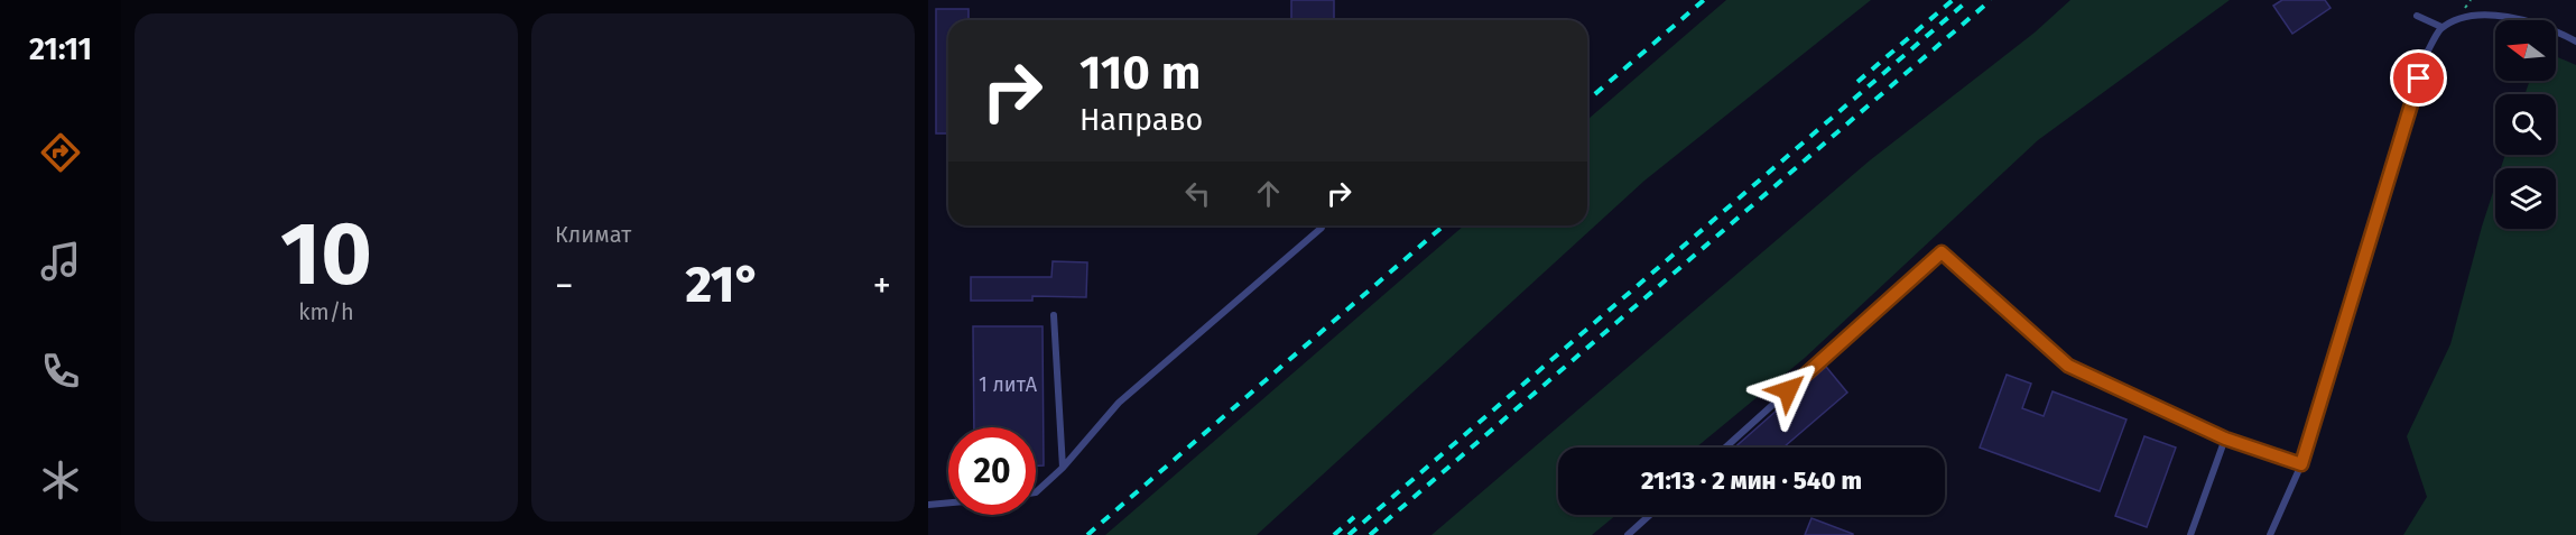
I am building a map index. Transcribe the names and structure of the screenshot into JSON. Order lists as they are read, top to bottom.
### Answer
{
  "house_numbers": ["1 литА"],
  "north": "left",
  "page": {
    "tabs": "21:11",
    "tile": [
      ["10", "km/h"],
      "Климат"
    ],
    "turn": ["110 m", "Направо"],
    "heat": ["−", "21°", "+"],
    "limit": "20",
    "trip": "21:13 · 2 мин · 540 m"
  }
}
